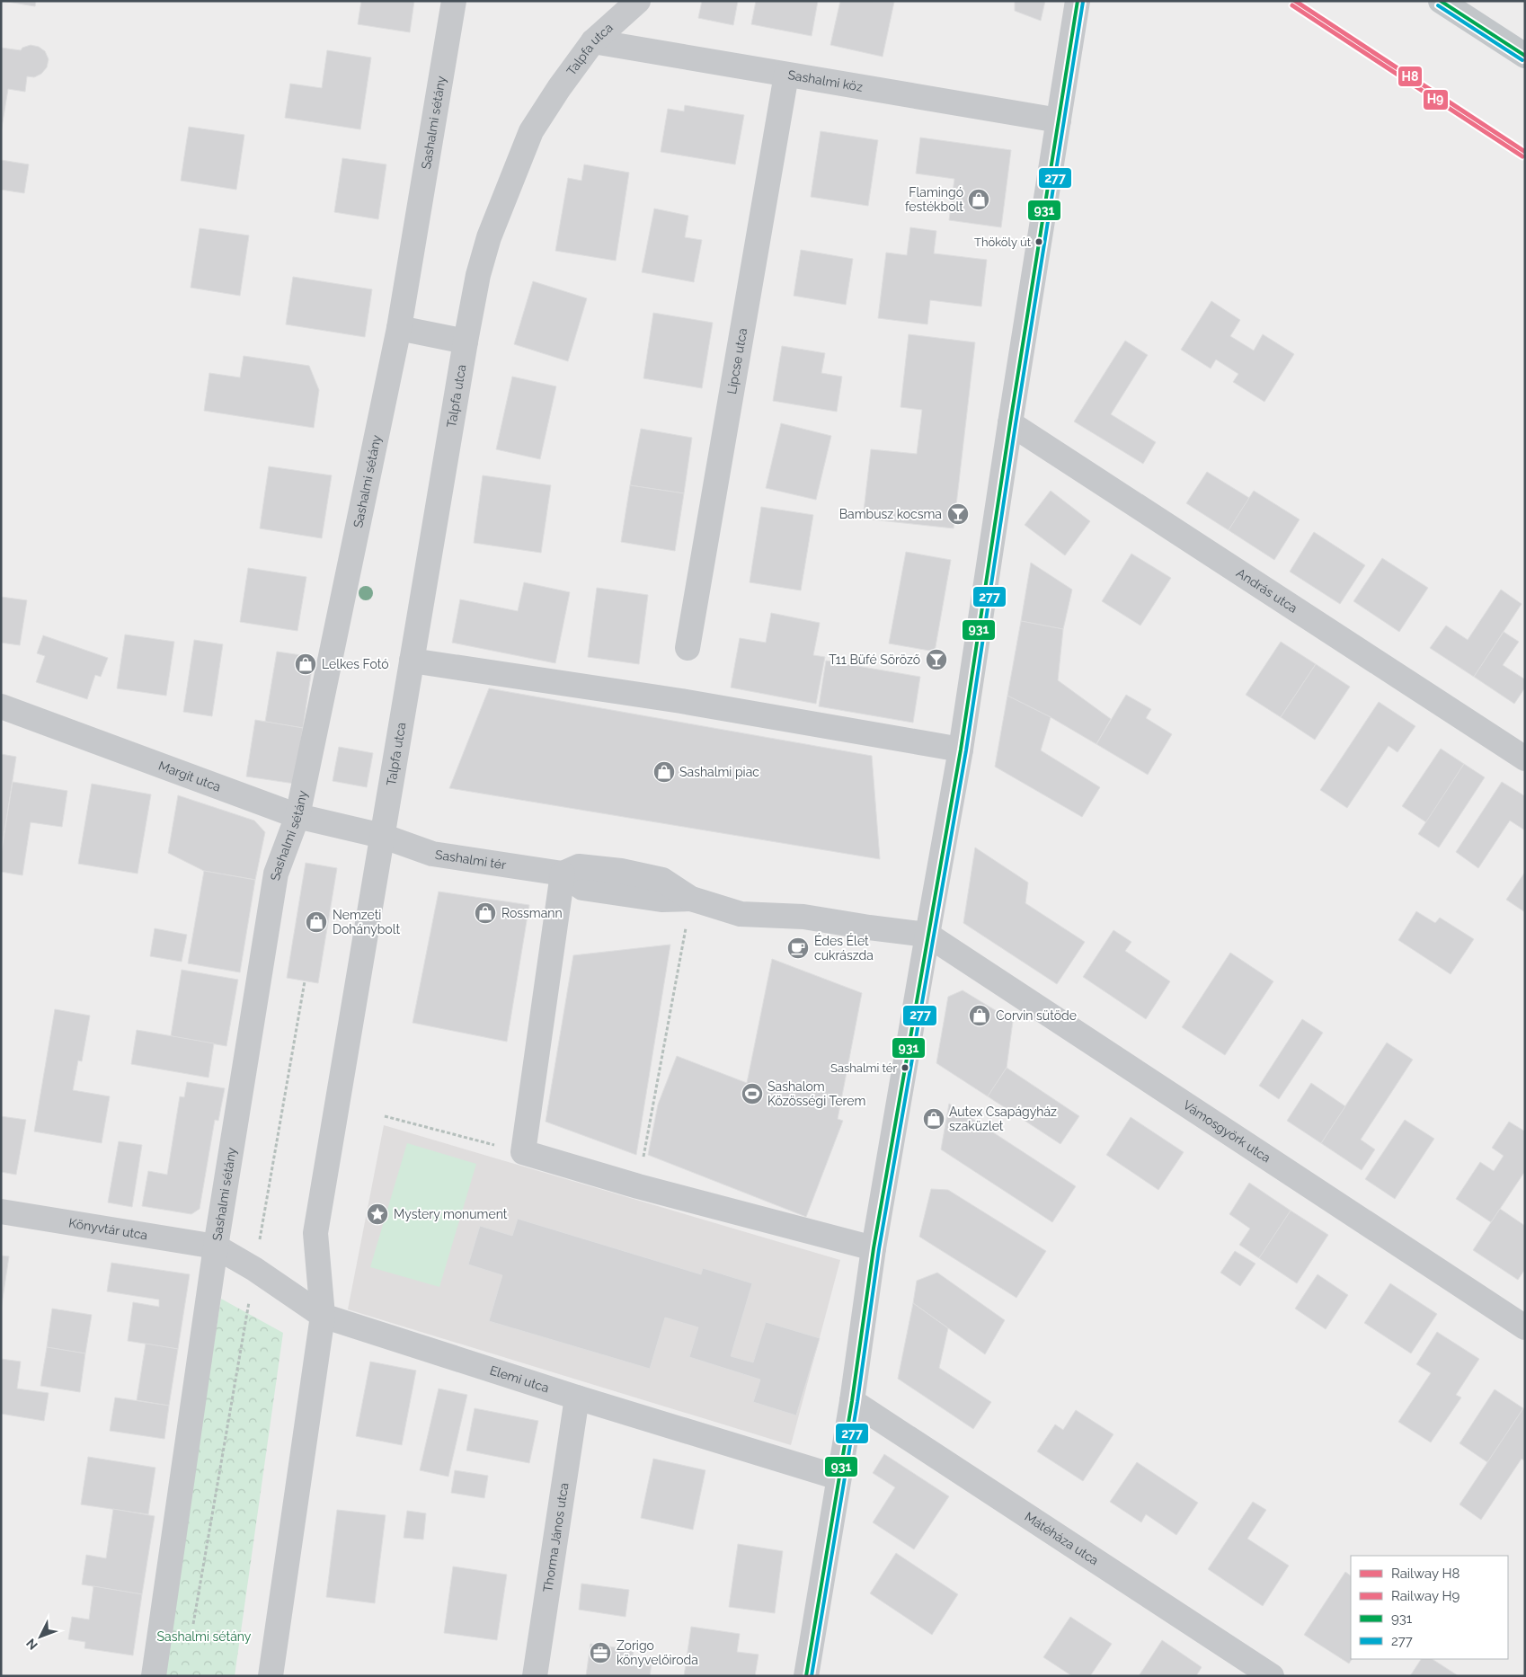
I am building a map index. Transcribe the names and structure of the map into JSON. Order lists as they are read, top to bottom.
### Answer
{
  "streets": {
    "street": [
      "Talpfa utca",
      "Sashalmi köz",
      "Sashalmi sétány",
      "Lipcse utca",
      "András utca",
      "Margit utca",
      "Sashalmi tér",
      "Vámosgyörk utca",
      "Könyvtár utca",
      "Elemi utca",
      "Thorma János utca",
      "Mátéháza utca"
    ]
  },
  "crossings": [
    ["Talpfa utca", "Sashalmi köz"],
    ["Talpfa utca", "Margit utca"],
    ["Talpfa utca", "Sashalmi tér"],
    ["Sashalmi köz", "Lipcse utca"],
    ["Sashalmi sétány", "Margit utca"],
    ["Sashalmi sétány", "Könyvtár utca"],
    ["Sashalmi sétány", "Elemi utca"],
    ["Margit utca", "Sashalmi tér"],
    ["Sashalmi tér", "Vámosgyörk utca"],
    ["Könyvtár utca", "Elemi utca"],
    ["Elemi utca", "Thorma János utca"]
  ],
  "parks": ["Sashalmi sétány"],
  "places": {
    "shop": [
      "Flamingó festékbolt",
      "Lelkes Fotó",
      "Sashalmi piac",
      "Rossmann",
      "Nemzeti Dohánybolt",
      "Corvin sütöde",
      "Autex Csapágyház szaküzlet"
    ],
    "other": ["Thököly út", "Sashalmi tér"],
    "bar": ["Bambusz kocsma", "T11 Büfé Söröző"],
    "cafe": ["Édes Élet cukrászda"],
    "sports": ["Sashalom Közösségi Terem"],
    "place": ["Mystery monument"],
    "office": ["Zorigo könyvelőiroda"]
  },
  "lines": [
    "rail line H8",
    "transit line 931",
    "transit line 277",
    "rail line H9"
  ],
  "legend": [
    "Railway H8",
    "Railway H9",
    "931",
    "277"
  ],
  "north": "bottom left"
}
